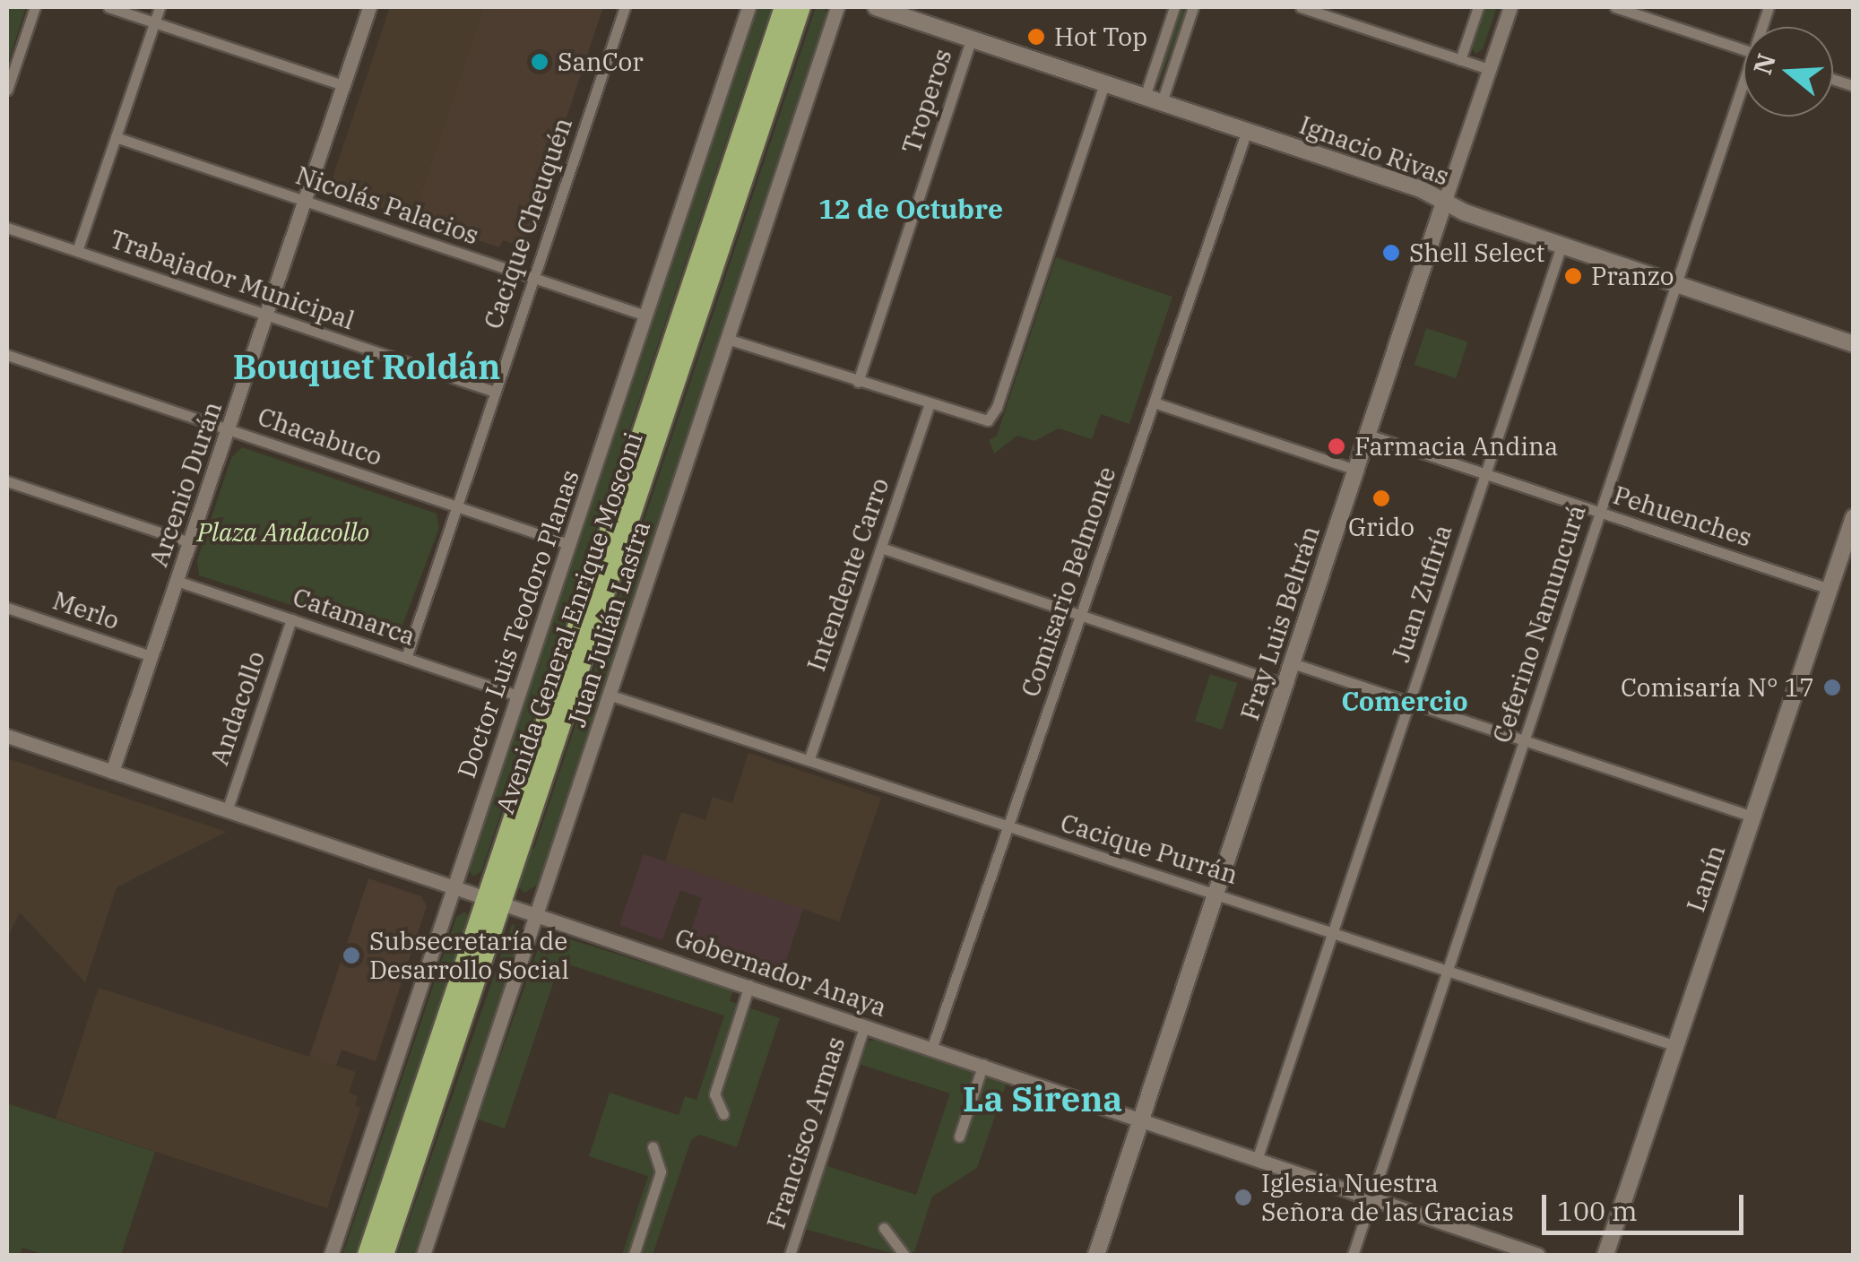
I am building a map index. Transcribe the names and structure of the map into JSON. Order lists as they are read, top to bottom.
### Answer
{
  "streets": {
    "highway": ["Avenida General Enrique Mosconi"],
    "main road": ["Ignacio Rivas", "Fray Luis Beltrán", "Lanín"],
    "street": [
      "Troperos",
      "Nicolás Palacios",
      "Cacique Cheuquén",
      "Trabajador Municipal",
      "Chacabuco",
      "Arcenio Durán",
      "Pehuenches",
      "Intendente Carro",
      "Comisario Belmonte",
      "Juan Zufiría",
      "Merlo",
      "Catamarca",
      "Doctor Luis Teodoro Planas",
      "Juan Julián Lastra",
      "Ceferino Namuncurá",
      "Andacollo",
      "Cacique Purrán",
      "Gobernador Anaya",
      "Francisco Armas"
    ]
  },
  "crossings": [
    ["Troperos", "Ignacio Rivas"],
    ["Ignacio Rivas", "Comisario Belmonte"],
    ["Ignacio Rivas", "Juan Zufiría"],
    ["Ignacio Rivas", "Fray Luis Beltrán"],
    ["Ignacio Rivas", "Ceferino Namuncurá"],
    ["Nicolás Palacios", "Cacique Cheuquén"],
    ["Nicolás Palacios", "Arcenio Durán"],
    ["Nicolás Palacios", "Doctor Luis Teodoro Planas"],
    ["Cacique Cheuquén", "Trabajador Municipal"],
    ["Cacique Cheuquén", "Chacabuco"],
    ["Cacique Cheuquén", "Catamarca"],
    ["Trabajador Municipal", "Arcenio Durán"],
    ["Chacabuco", "Arcenio Durán"],
    ["Chacabuco", "Doctor Luis Teodoro Planas"],
    ["Arcenio Durán", "Merlo"],
    ["Arcenio Durán", "Catamarca"],
    ["Arcenio Durán", "Gobernador Anaya"],
    ["Pehuenches", "Juan Zufiría"],
    ["Pehuenches", "Fray Luis Beltrán"],
    ["Pehuenches", "Ceferino Namuncurá"],
    ["Pehuenches", "Lanín"],
    ["Intendente Carro", "Cacique Purrán"],
    ["Comisario Belmonte", "Cacique Purrán"],
    ["Comisario Belmonte", "Gobernador Anaya"],
    ["Juan Zufiría", "Cacique Purrán"],
    ["Juan Zufiría", "Gobernador Anaya"],
    ["Catamarca", "Doctor Luis Teodoro Planas"],
    ["Catamarca", "Andacollo"],
    ["Avenida General Enrique Mosconi", "Gobernador Anaya"],
    ["Fray Luis Beltrán", "Cacique Purrán"],
    ["Fray Luis Beltrán", "Gobernador Anaya"],
    ["Doctor Luis Teodoro Planas", "Gobernador Anaya"],
    ["Juan Julián Lastra", "Cacique Purrán"],
    ["Juan Julián Lastra", "Gobernador Anaya"],
    ["Ceferino Namuncurá", "Cacique Purrán"],
    ["Ceferino Namuncurá", "Gobernador Anaya"],
    ["Andacollo", "Gobernador Anaya"],
    ["Cacique Purrán", "Lanín"],
    ["Gobernador Anaya", "Francisco Armas"]
  ],
  "districts": [
    "12 de Octubre",
    "Bouquet Roldán",
    "Comercio",
    "La Sirena"
  ],
  "parks": ["Plaza Andacollo"],
  "places": [
    "Hot Top",
    "SanCor",
    "Shell Select",
    "Pranzo",
    "Farmacia Andina",
    "Grido",
    "Comisaría N° 17",
    "Subsecretaría de Desarrollo Social",
    "Iglesia Nuestra Señora de las Gracias"
  ],
  "scale_bar": "100 m",
  "north": "left"
}
